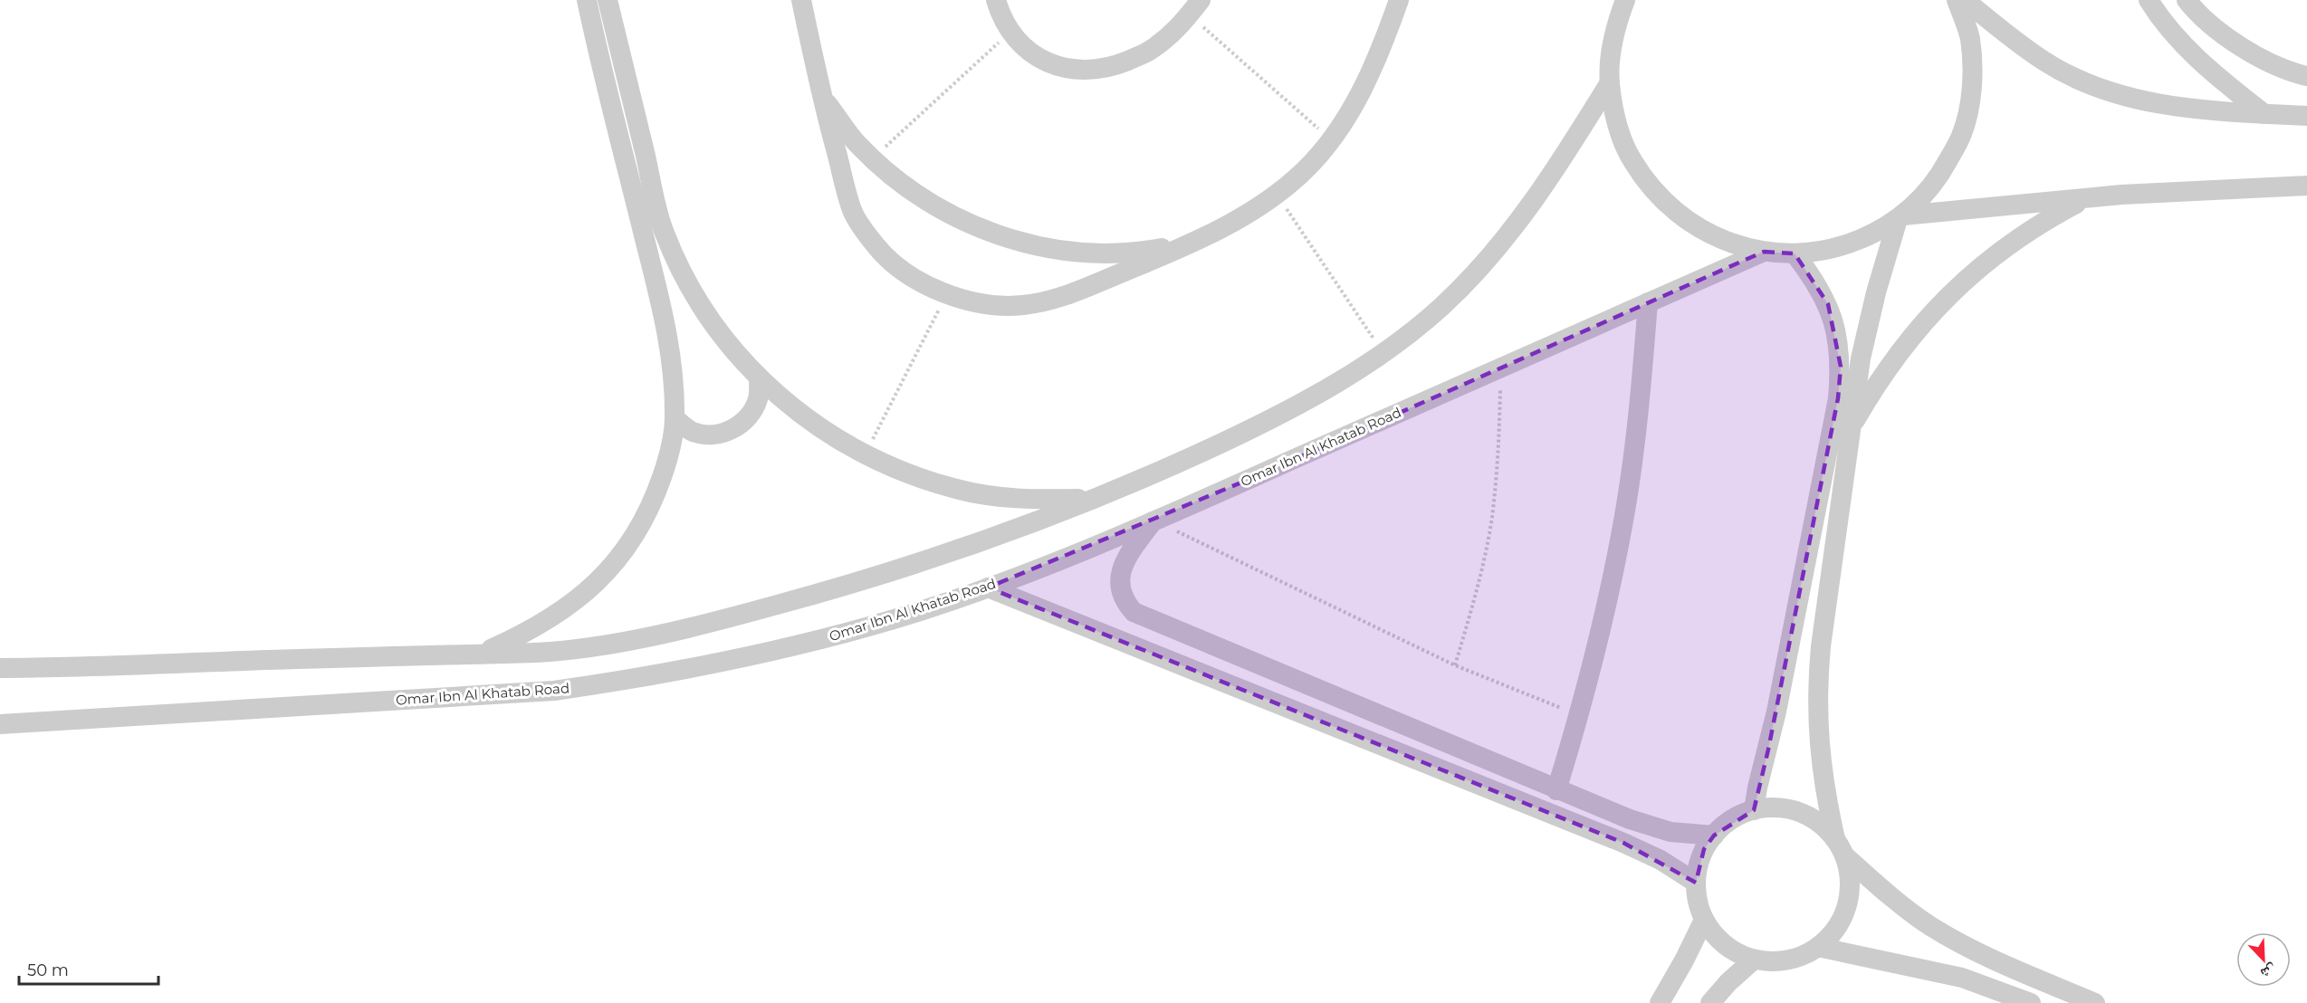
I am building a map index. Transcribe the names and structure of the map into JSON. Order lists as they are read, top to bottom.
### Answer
{
  "streets": {
    "street": ["Omar Ibn Al Khatab Road"]
  },
  "scale_bar": "50 m",
  "north": "bottom right"
}
